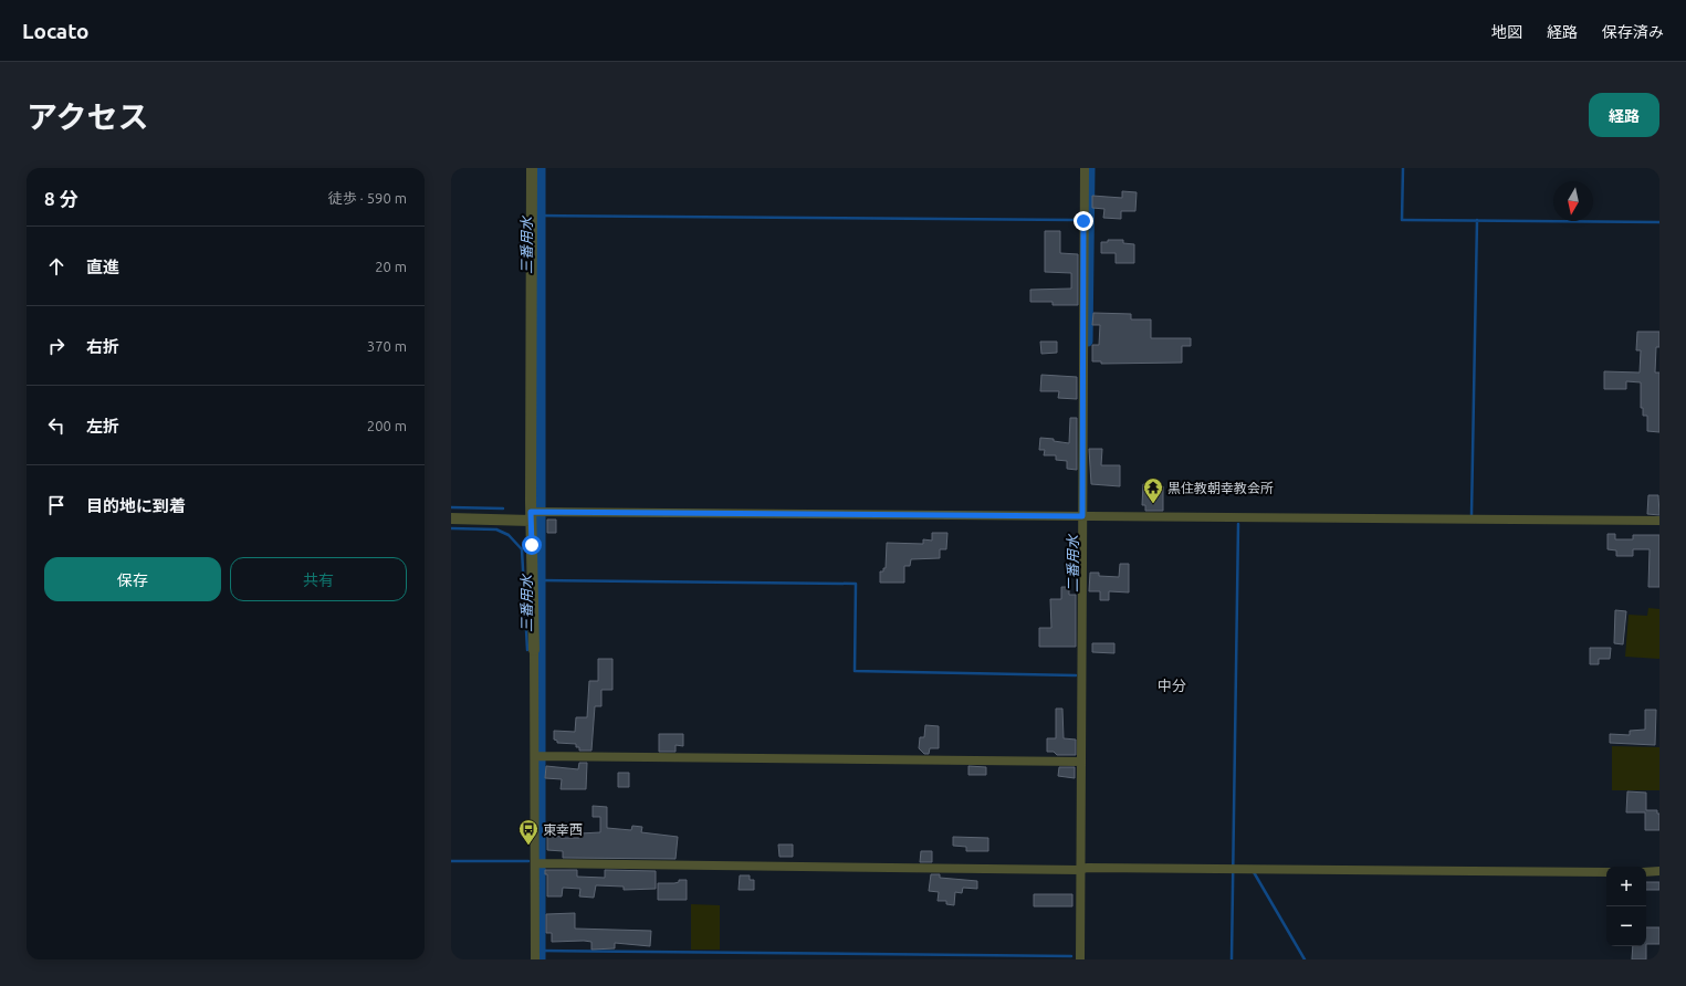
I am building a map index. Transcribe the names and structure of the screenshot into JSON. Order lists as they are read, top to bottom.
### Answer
{
  "districts": ["中分"],
  "water": ["三番用水", "二番用水"],
  "places": {
    "temple": ["黒住教朝幸教会所"],
    "bus stop": ["東幸西"]
  },
  "north": "bottom",
  "page": {
    "header": "Locato",
    "nav": ["地図", "経路", "保存済み"],
    "title": "アクセス",
    "buttons": [
      "経路",
      ["保存", "共有"]
    ],
    "heading": ["8 分", "徒歩 · 590 m"],
    "list": [
      ["直進", "20 m"],
      ["右折", "370 m"],
      ["左折", "200 m"],
      "目的地に到着"
    ],
    "map_buttons": ["+", "−"]
  }
}
